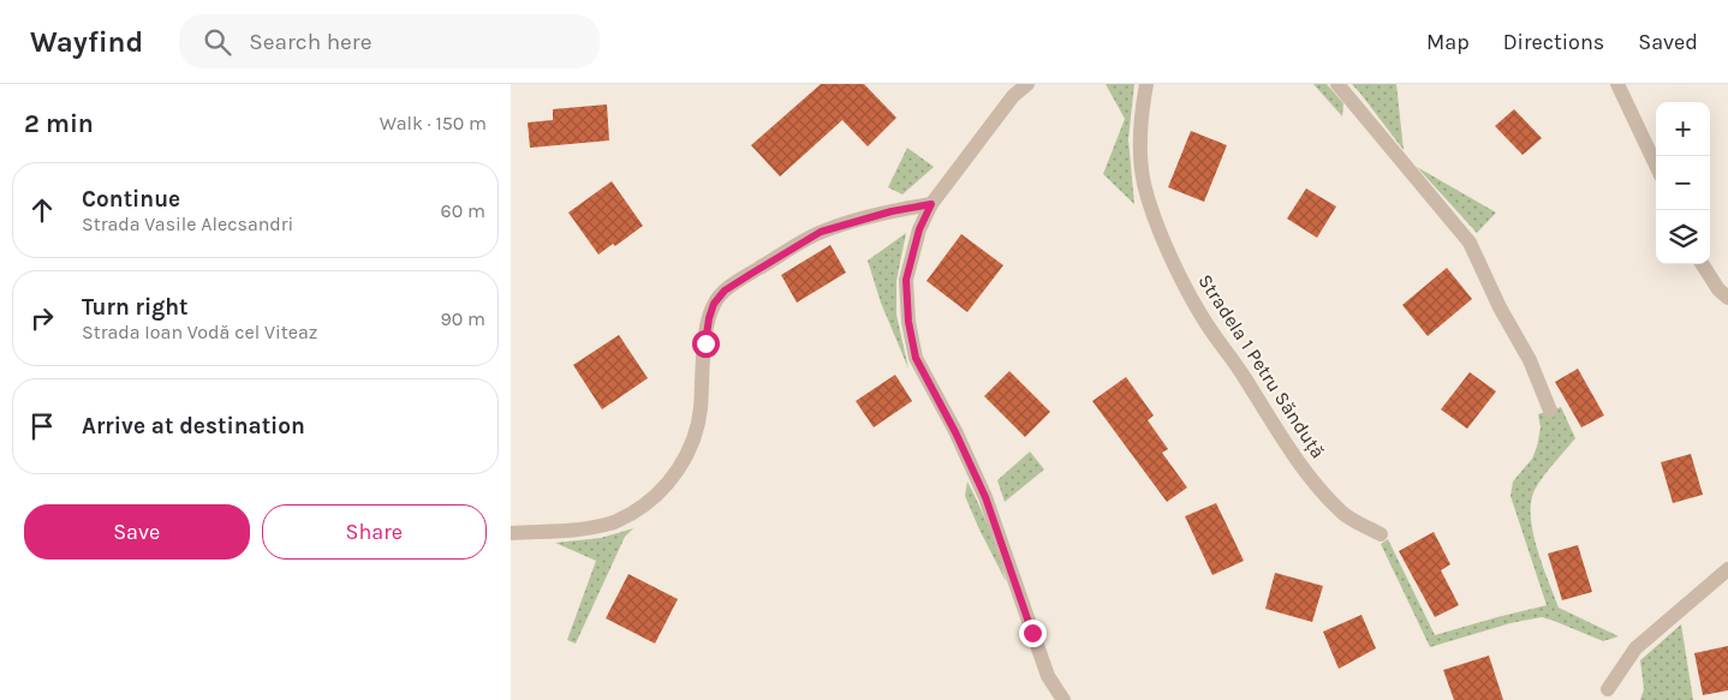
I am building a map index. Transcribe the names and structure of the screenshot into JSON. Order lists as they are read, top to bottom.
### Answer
{
  "streets": {
    "street": ["Stradela 1 Petru Sănduță"]
  },
  "page": {
    "header": "Wayfind",
    "search": "Search here",
    "nav": ["Map", "Directions", "Saved"],
    "heading": ["2 min", "Walk · 150 m"],
    "map_buttons": ["+", "−"],
    "list": [
      ["Continue", "Strada Vasile Alecsandri", "60 m"],
      ["Turn right", "Strada Ioan Vodă cel Viteaz", "90 m"],
      "Arrive at destination"
    ],
    "buttons": ["Save", "Share"]
  }
}
